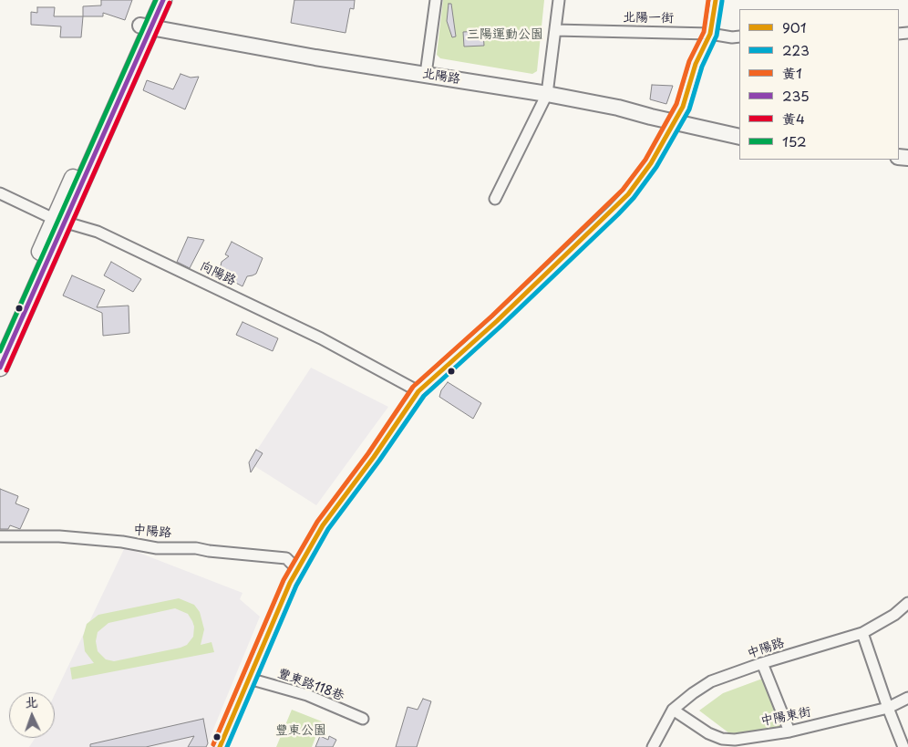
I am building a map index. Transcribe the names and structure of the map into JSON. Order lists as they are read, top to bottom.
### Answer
{
  "streets": {
    "street": [
      "北陽一街",
      "北陽路",
      "向陽路",
      "中陽路",
      "豐東路118巷",
      "中陽東街"
    ]
  },
  "crossings": [
    ["中陽路", "中陽東街"]
  ],
  "parks": ["三陽運動公園", "豐東公園"],
  "lines": [
    "transit line 901",
    "transit line 黃1",
    "transit line 235",
    "transit line 152",
    "transit line 223",
    "transit line 黃4"
  ],
  "legend": [
    "901",
    "223",
    "黃1",
    "235",
    "黃4",
    "152"
  ],
  "north": "top"
}
